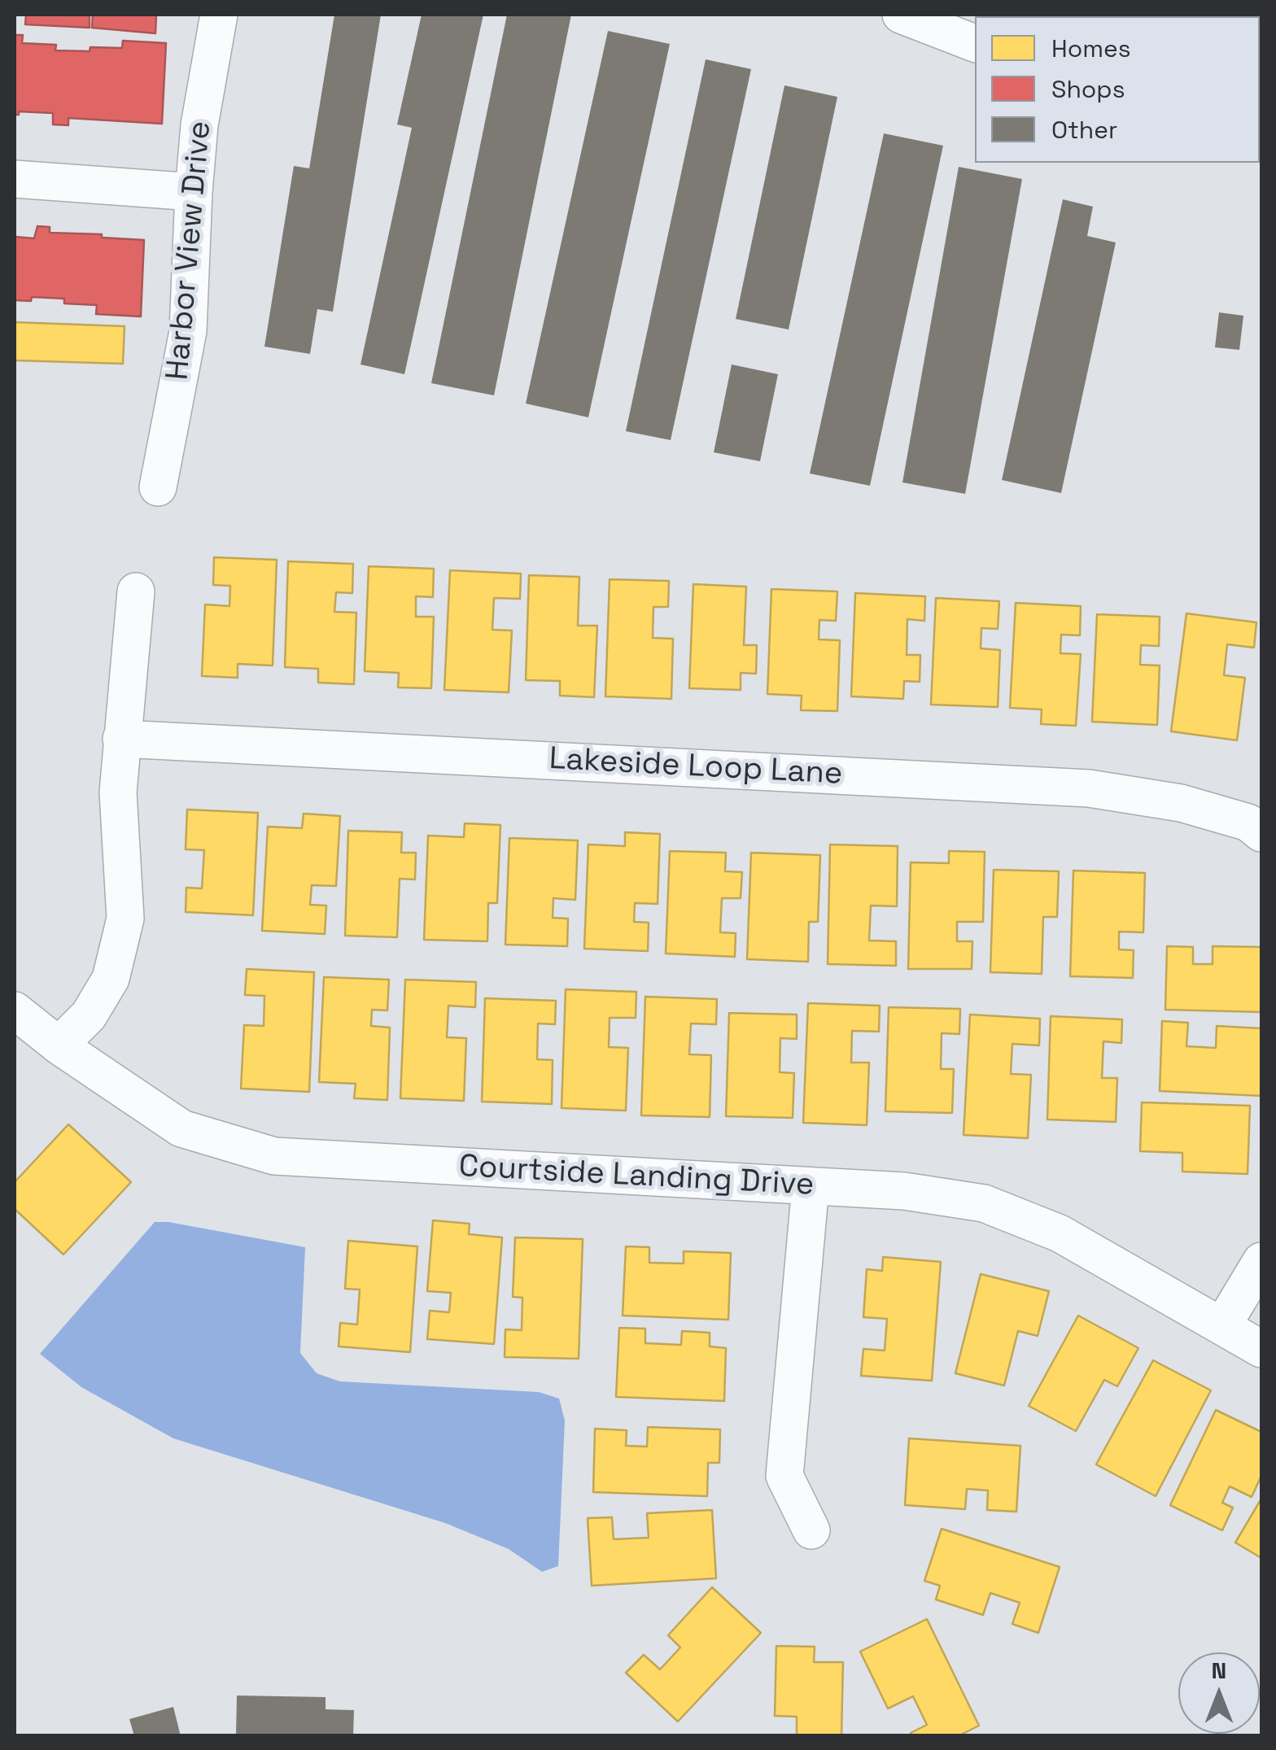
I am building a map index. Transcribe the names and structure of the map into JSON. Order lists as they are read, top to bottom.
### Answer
{
  "streets": {
    "street": ["Harbor View Drive", "Lakeside Loop Lane", "Courtside Landing Drive"]
  },
  "legend": ["Homes", "Shops", "Other"],
  "north": "top"
}
